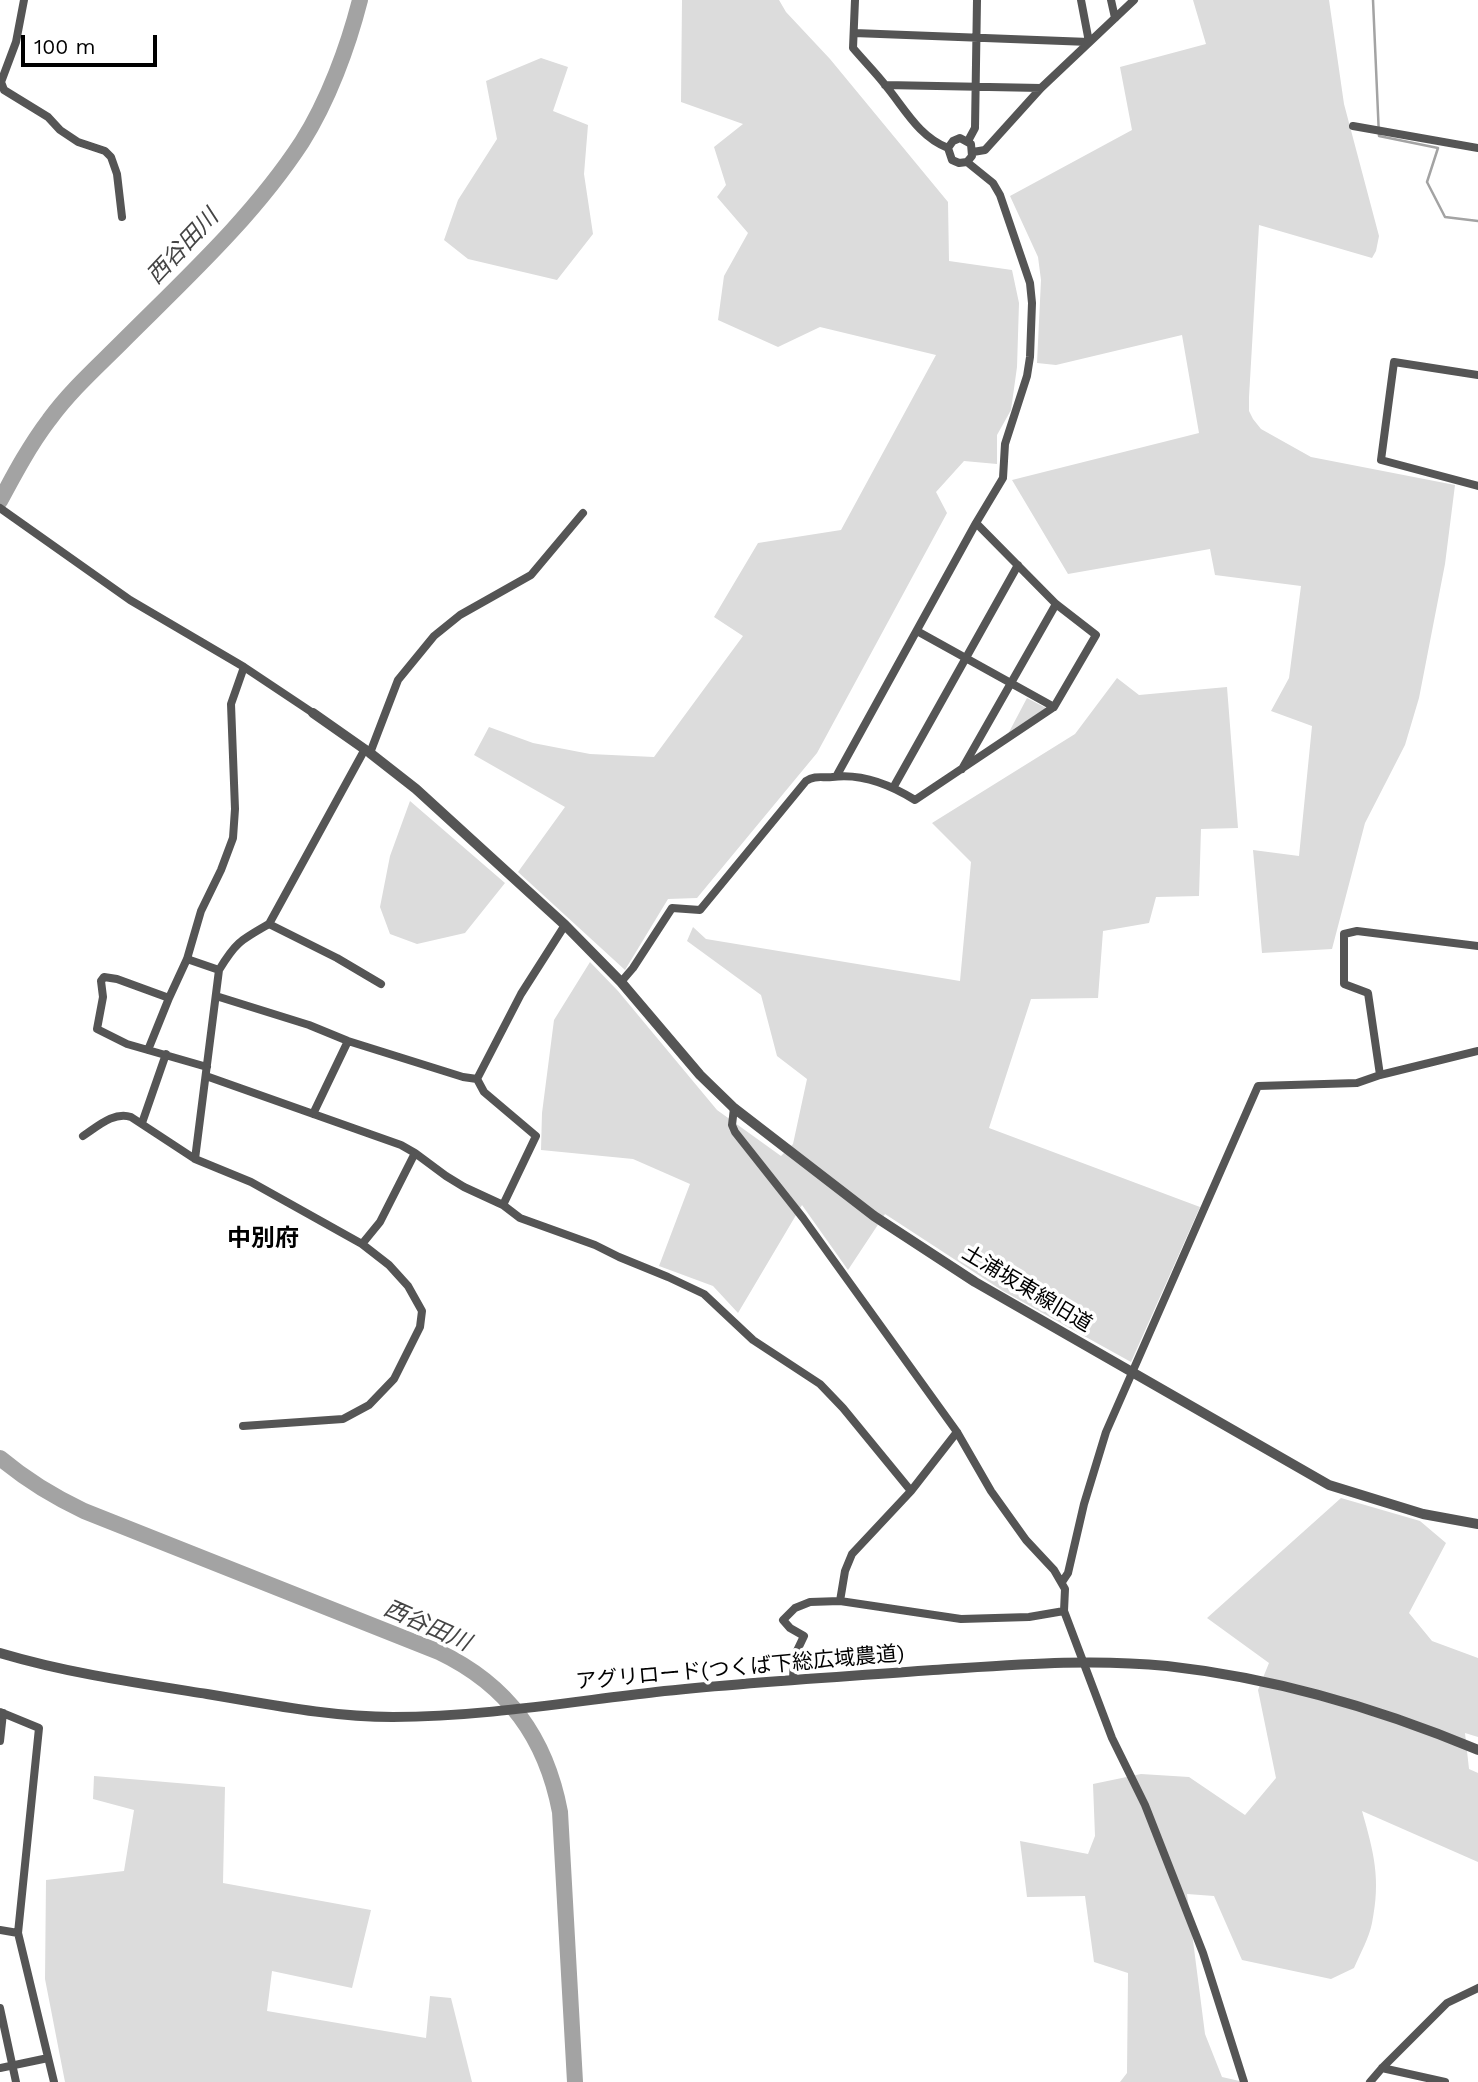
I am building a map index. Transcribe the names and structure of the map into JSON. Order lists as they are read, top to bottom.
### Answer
{
  "streets": {
    "street": ["土浦坂東線旧道", "アグリロード(つくば下総広域農道)"]
  },
  "districts": ["中別府"],
  "water": ["西谷田川"],
  "scale_bar": "100 m"
}
